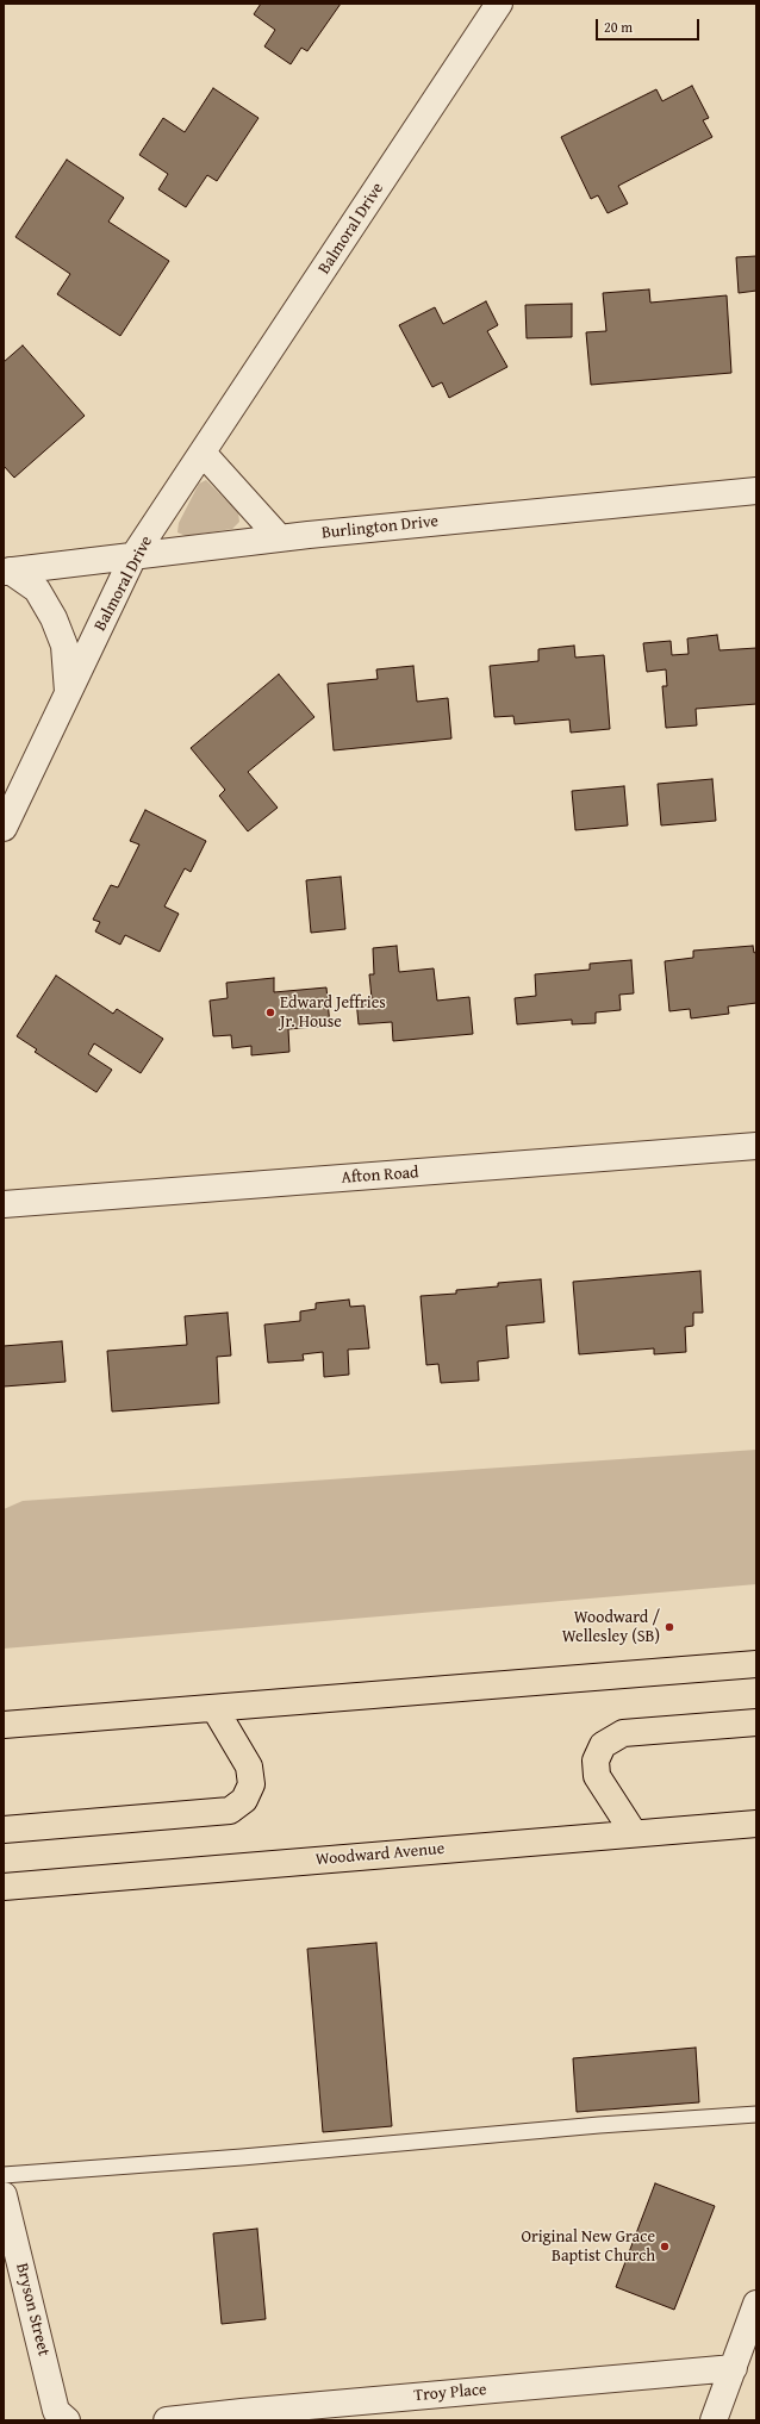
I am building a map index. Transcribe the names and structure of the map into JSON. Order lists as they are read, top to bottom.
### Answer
{
  "streets": {
    "main road": ["Woodward Avenue"],
    "street": [
      "Balmoral Drive",
      "Burlington Drive",
      "Afton Road",
      "Bryson Street",
      "Troy Place"
    ]
  },
  "crossings": [
    ["Balmoral Drive", "Burlington Drive"]
  ],
  "places": ["Edward Jeffries Jr. House", "Woodward / Wellesley (SB)", "Original New Grace Baptist Church"],
  "scale_bar": "20 m"
}
